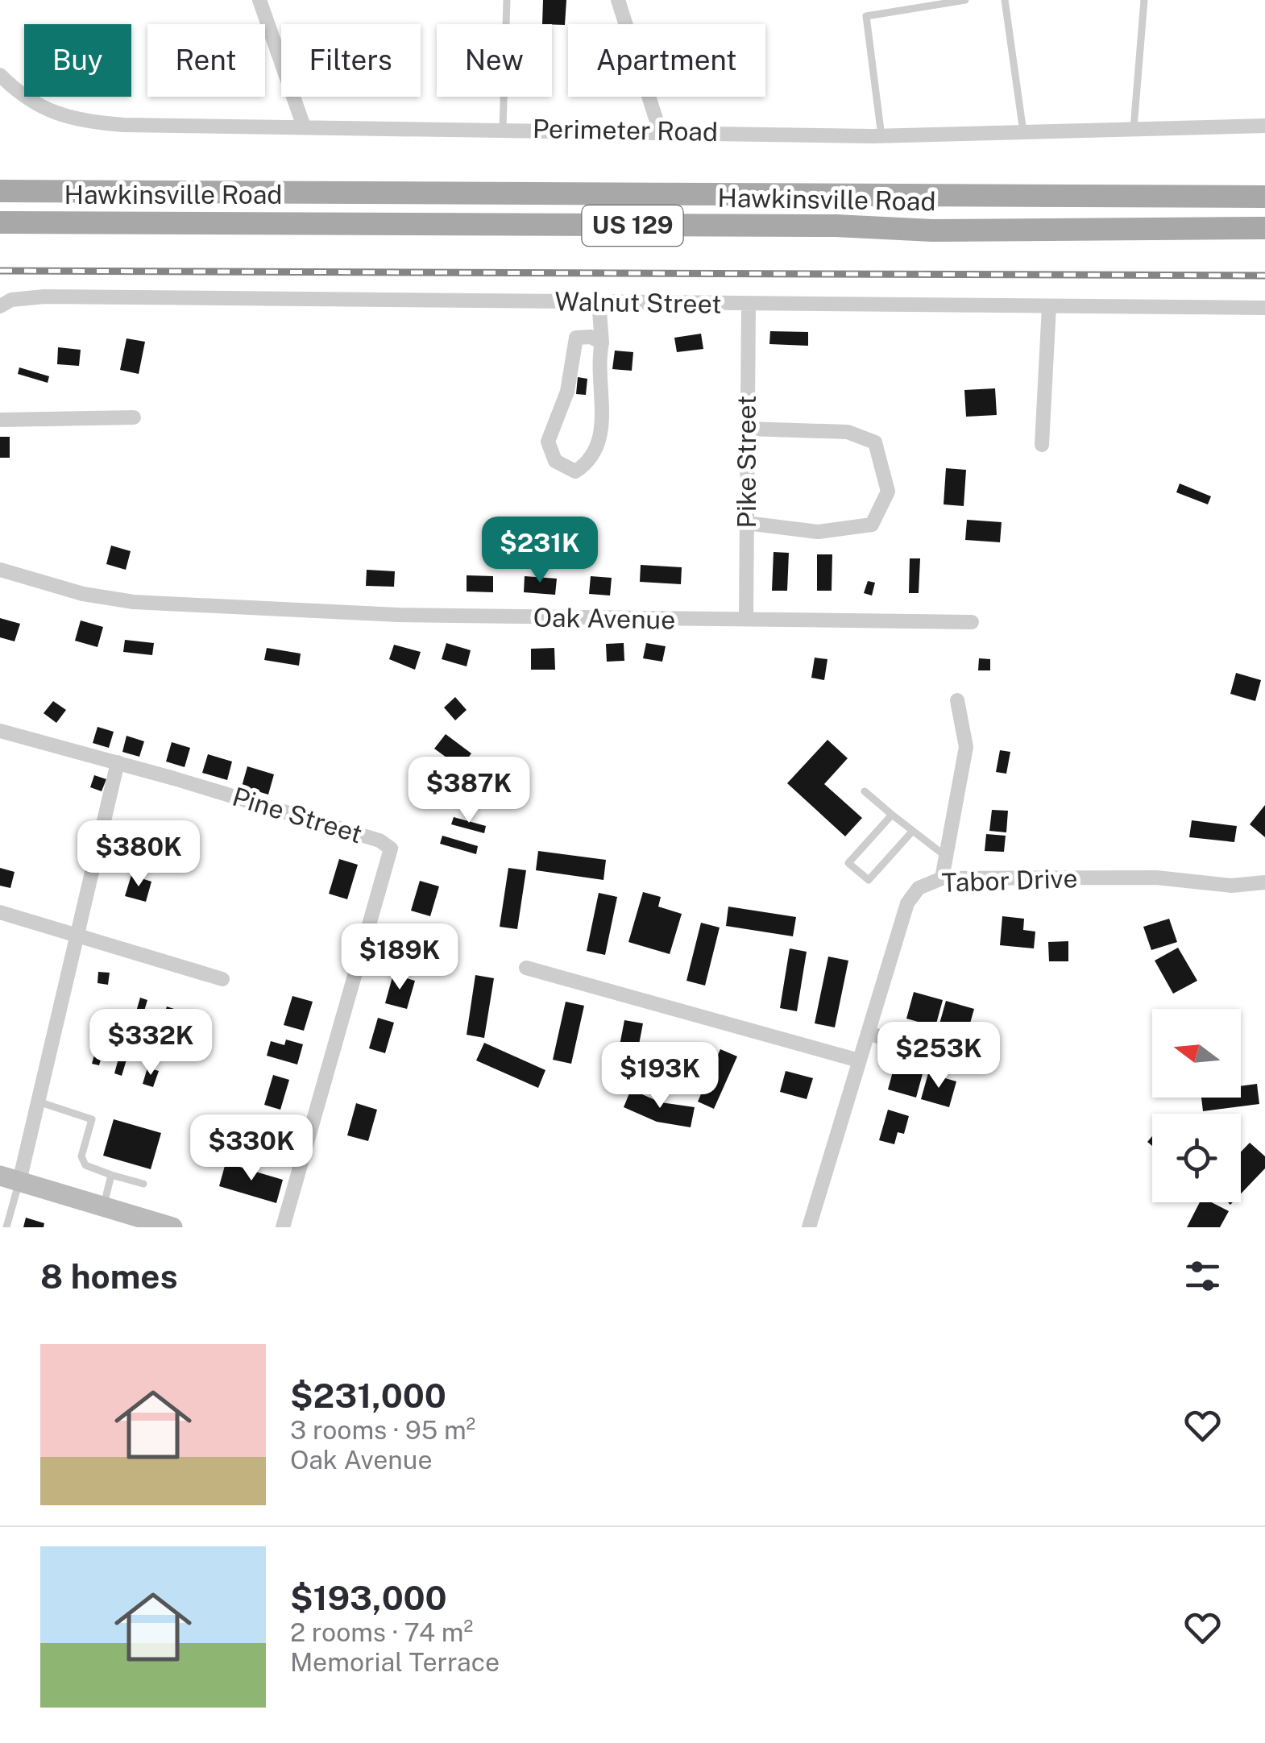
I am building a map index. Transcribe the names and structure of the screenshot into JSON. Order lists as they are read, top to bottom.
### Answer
{
  "streets": {
    "main road": ["Hawkinsville Road", "US 129"],
    "street": [
      "Perimeter Road",
      "Walnut Street",
      "Pike Street",
      "Oak Avenue",
      "Pine Street",
      "Tabor Drive"
    ]
  },
  "crossings": [
    ["Walnut Street", "Pike Street"],
    ["Pike Street", "Oak Avenue"]
  ],
  "north": "left",
  "page": {
    "chip": [
      "Buy",
      "Rent",
      "Filters",
      "New",
      "Apartment"
    ],
    "price": [
      "$231K",
      "$387K",
      "$380K",
      "$189K",
      "$332K",
      "$253K",
      "$193K",
      "$330K"
    ],
    "heading": "8 homes",
    "list": [
      {
        "name": "$231,000",
        "note": "3 rooms · 95 m² · Oak Avenue"
      },
      {
        "name": "$193,000",
        "note": "2 rooms · 74 m² · Memorial Terrace"
      }
    ]
  }
}
